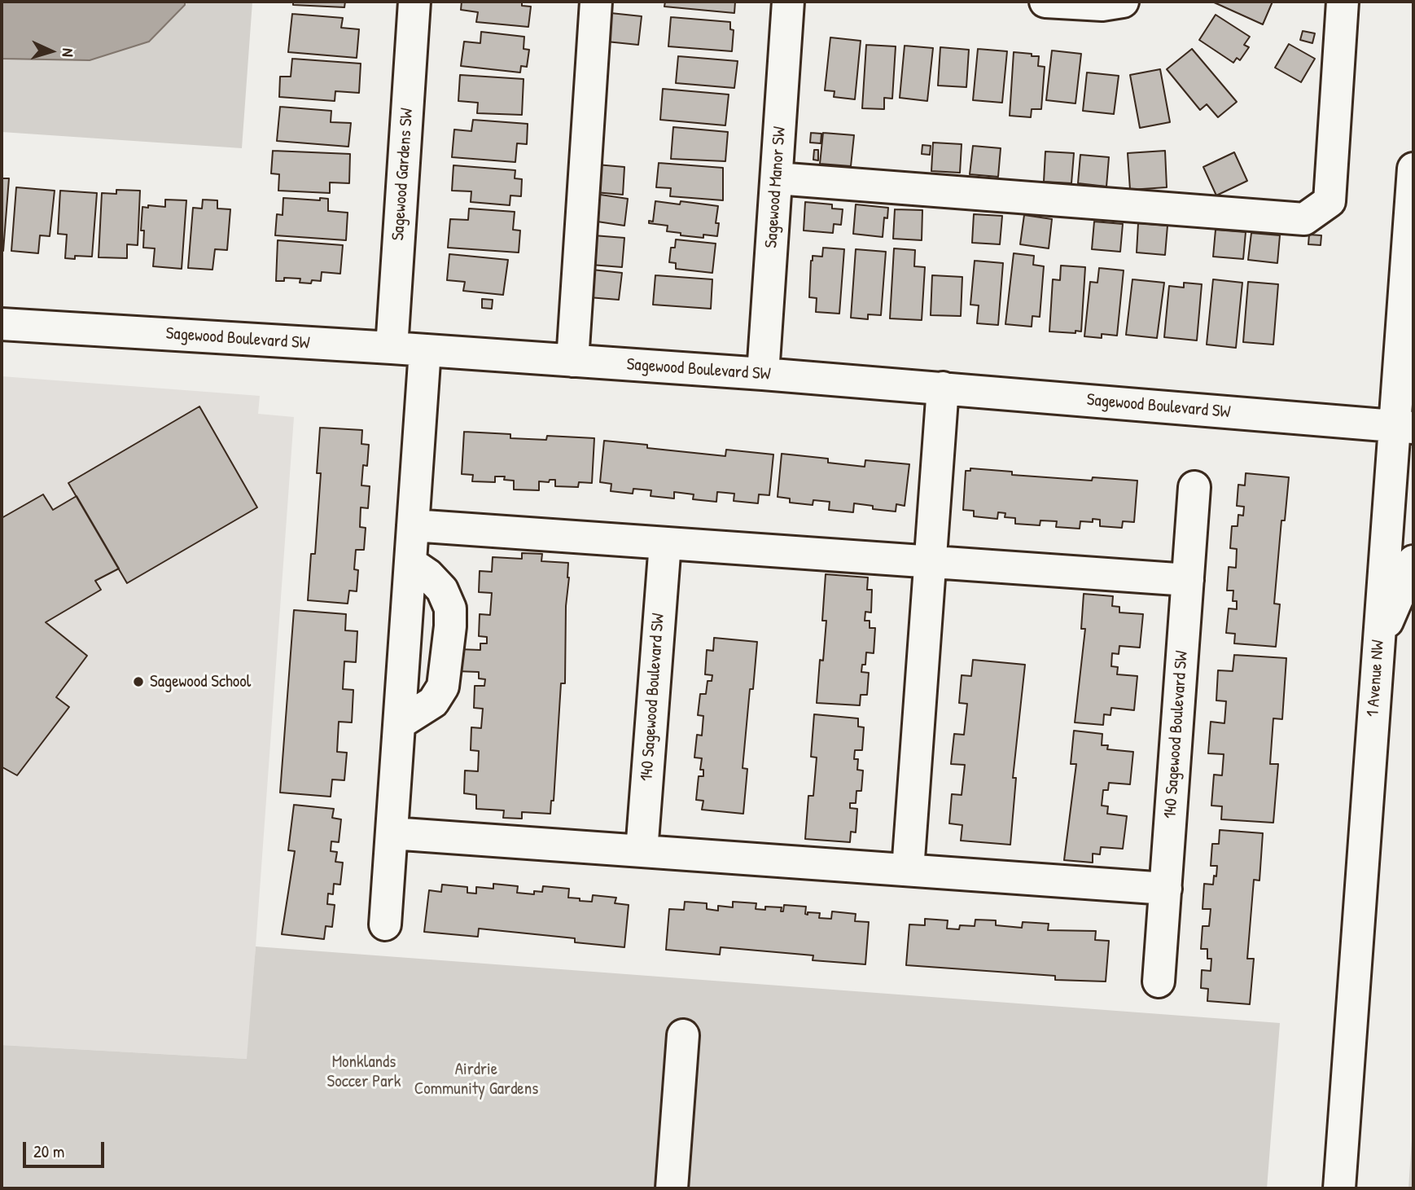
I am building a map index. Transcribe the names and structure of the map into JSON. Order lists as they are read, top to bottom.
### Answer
{
  "streets": {
    "street": [
      "Sagewood Gardens SW",
      "Sagewood Manor SW",
      "Sagewood Boulevard SW",
      "1 Avenue NW",
      "140 Sagewood Boulevard SW"
    ]
  },
  "crossings": [
    ["Sagewood Gardens SW", "Sagewood Boulevard SW"],
    ["Sagewood Manor SW", "Sagewood Boulevard SW"],
    ["Sagewood Boulevard SW", "1 Avenue NW"]
  ],
  "parks": ["Monklands Soccer Park", "Airdrie Community Gardens"],
  "places": ["Sagewood School"],
  "scale_bar": "20 m",
  "north": "right"
}
